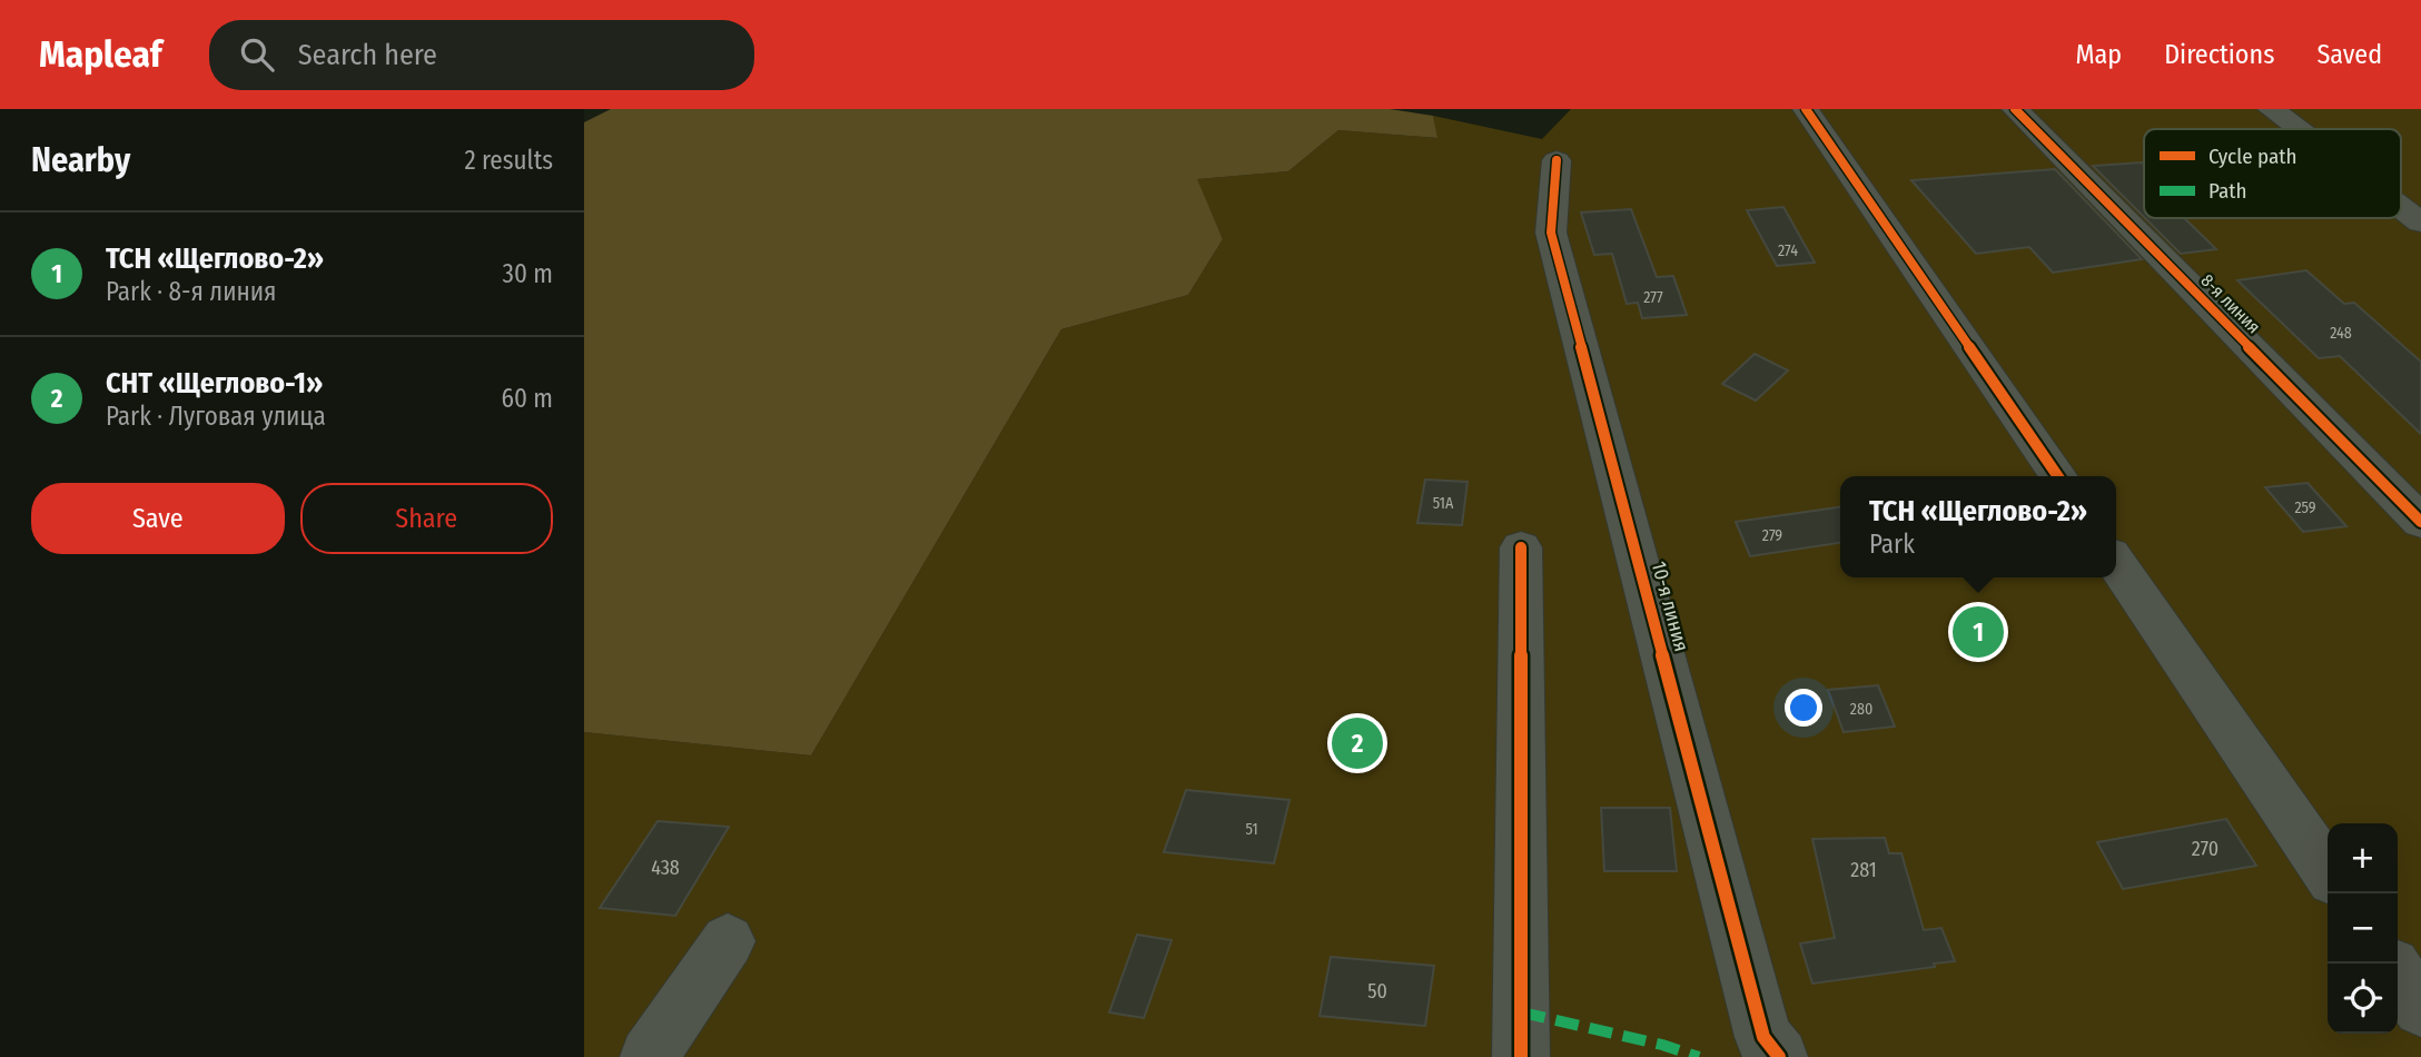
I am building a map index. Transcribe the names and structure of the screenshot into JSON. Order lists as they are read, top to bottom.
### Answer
{
  "streets": {
    "street": ["8-я линия", "10-я линия"]
  },
  "house_numbers": [
    "274",
    "277",
    "248",
    "51А",
    "259",
    "279",
    "280",
    "51",
    "270",
    "438",
    "281",
    "50"
  ],
  "legend": ["Cycle path", "Path"],
  "page": {
    "header": "Mapleaf",
    "search": "Search here",
    "nav": ["Map", "Directions", "Saved"],
    "heading": ["Nearby", "2 results"],
    "list": [
      {
        "mark": "1",
        "name": "ТСН «Щеглово-2»",
        "note": "Park · 8-я линия",
        "value": "30 m"
      },
      {
        "mark": "2",
        "name": "СНТ «Щеглово-1»",
        "note": "Park · Луговая улица",
        "value": "60 m"
      }
    ],
    "buttons": ["Save", "Share"],
    "popup": ["ТСН «Щеглово-2»", "Park"],
    "pins": ["1", "2"],
    "map_buttons": ["+", "−"]
  }
}
